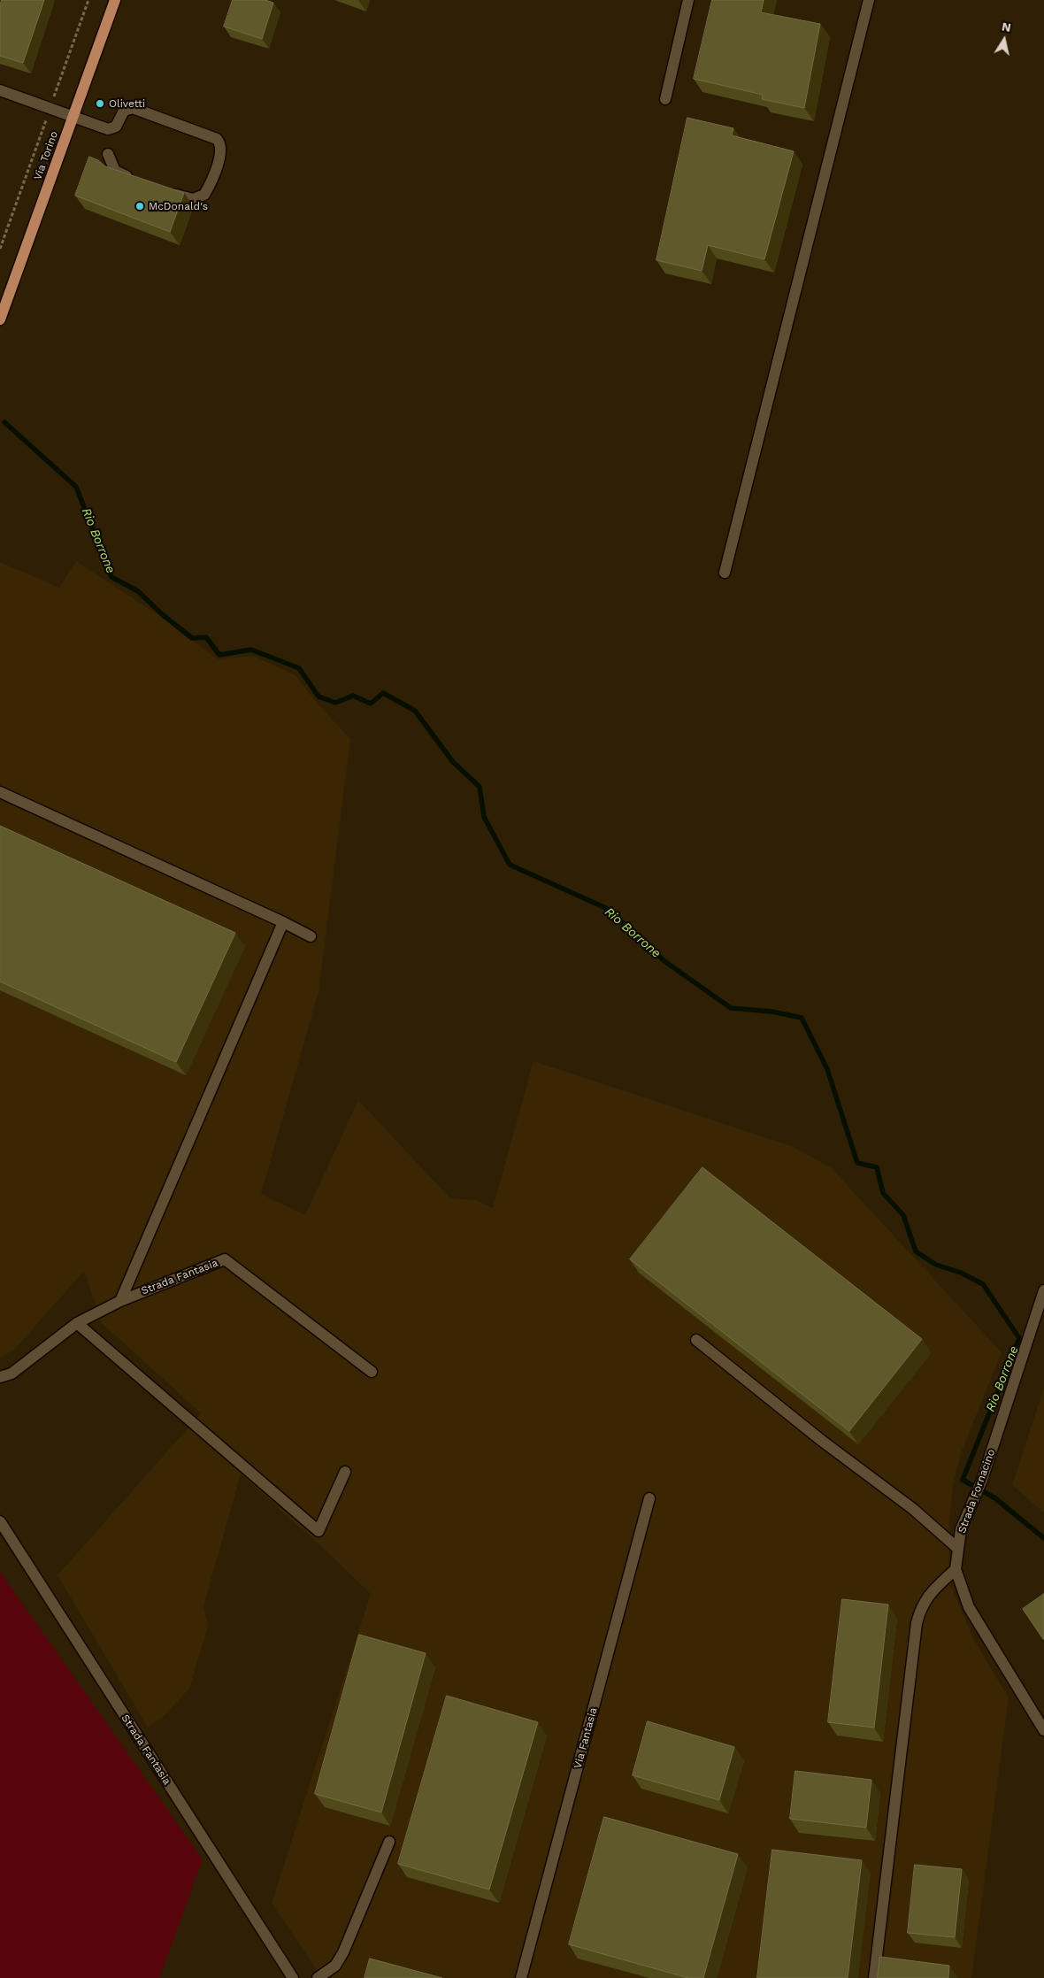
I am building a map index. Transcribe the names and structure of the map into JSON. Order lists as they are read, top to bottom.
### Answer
{
  "streets": {
    "main road": ["Via Torino"],
    "street": ["Strada Fantasia", "Strada Fornacino", "Via Fantasia"]
  },
  "water": ["Rio Borrone"],
  "places": ["Olivetti", "McDonald's"],
  "north": "top"
}
